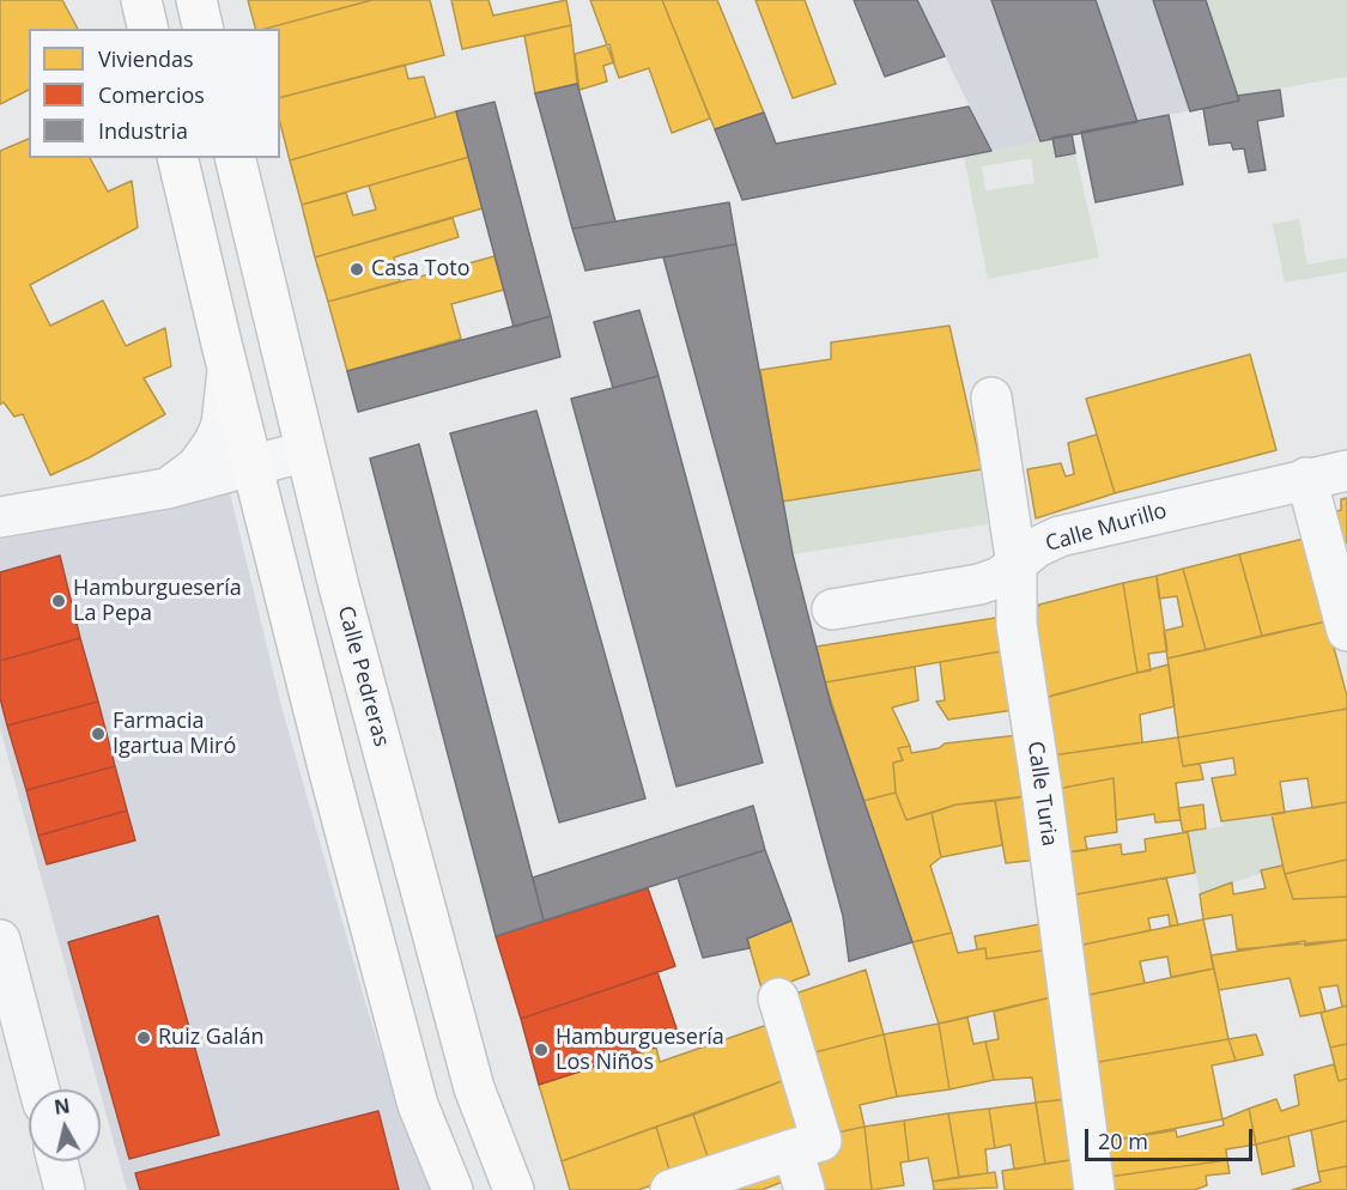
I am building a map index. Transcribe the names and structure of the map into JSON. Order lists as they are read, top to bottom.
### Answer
{
  "streets": {
    "main road": ["Calle Pedreras"],
    "street": ["Calle Murillo", "Calle Turia"]
  },
  "crossings": [
    ["Calle Murillo", "Calle Turia"]
  ],
  "places": [
    "Casa Toto",
    "Hamburguesería La Pepa",
    "Farmacia Igartua Miró",
    "Ruiz Galán",
    "Hamburguesería Los Niños"
  ],
  "legend": ["Viviendas", "Comercios", "Industria"],
  "scale_bar": "20 m",
  "north": "top"
}
